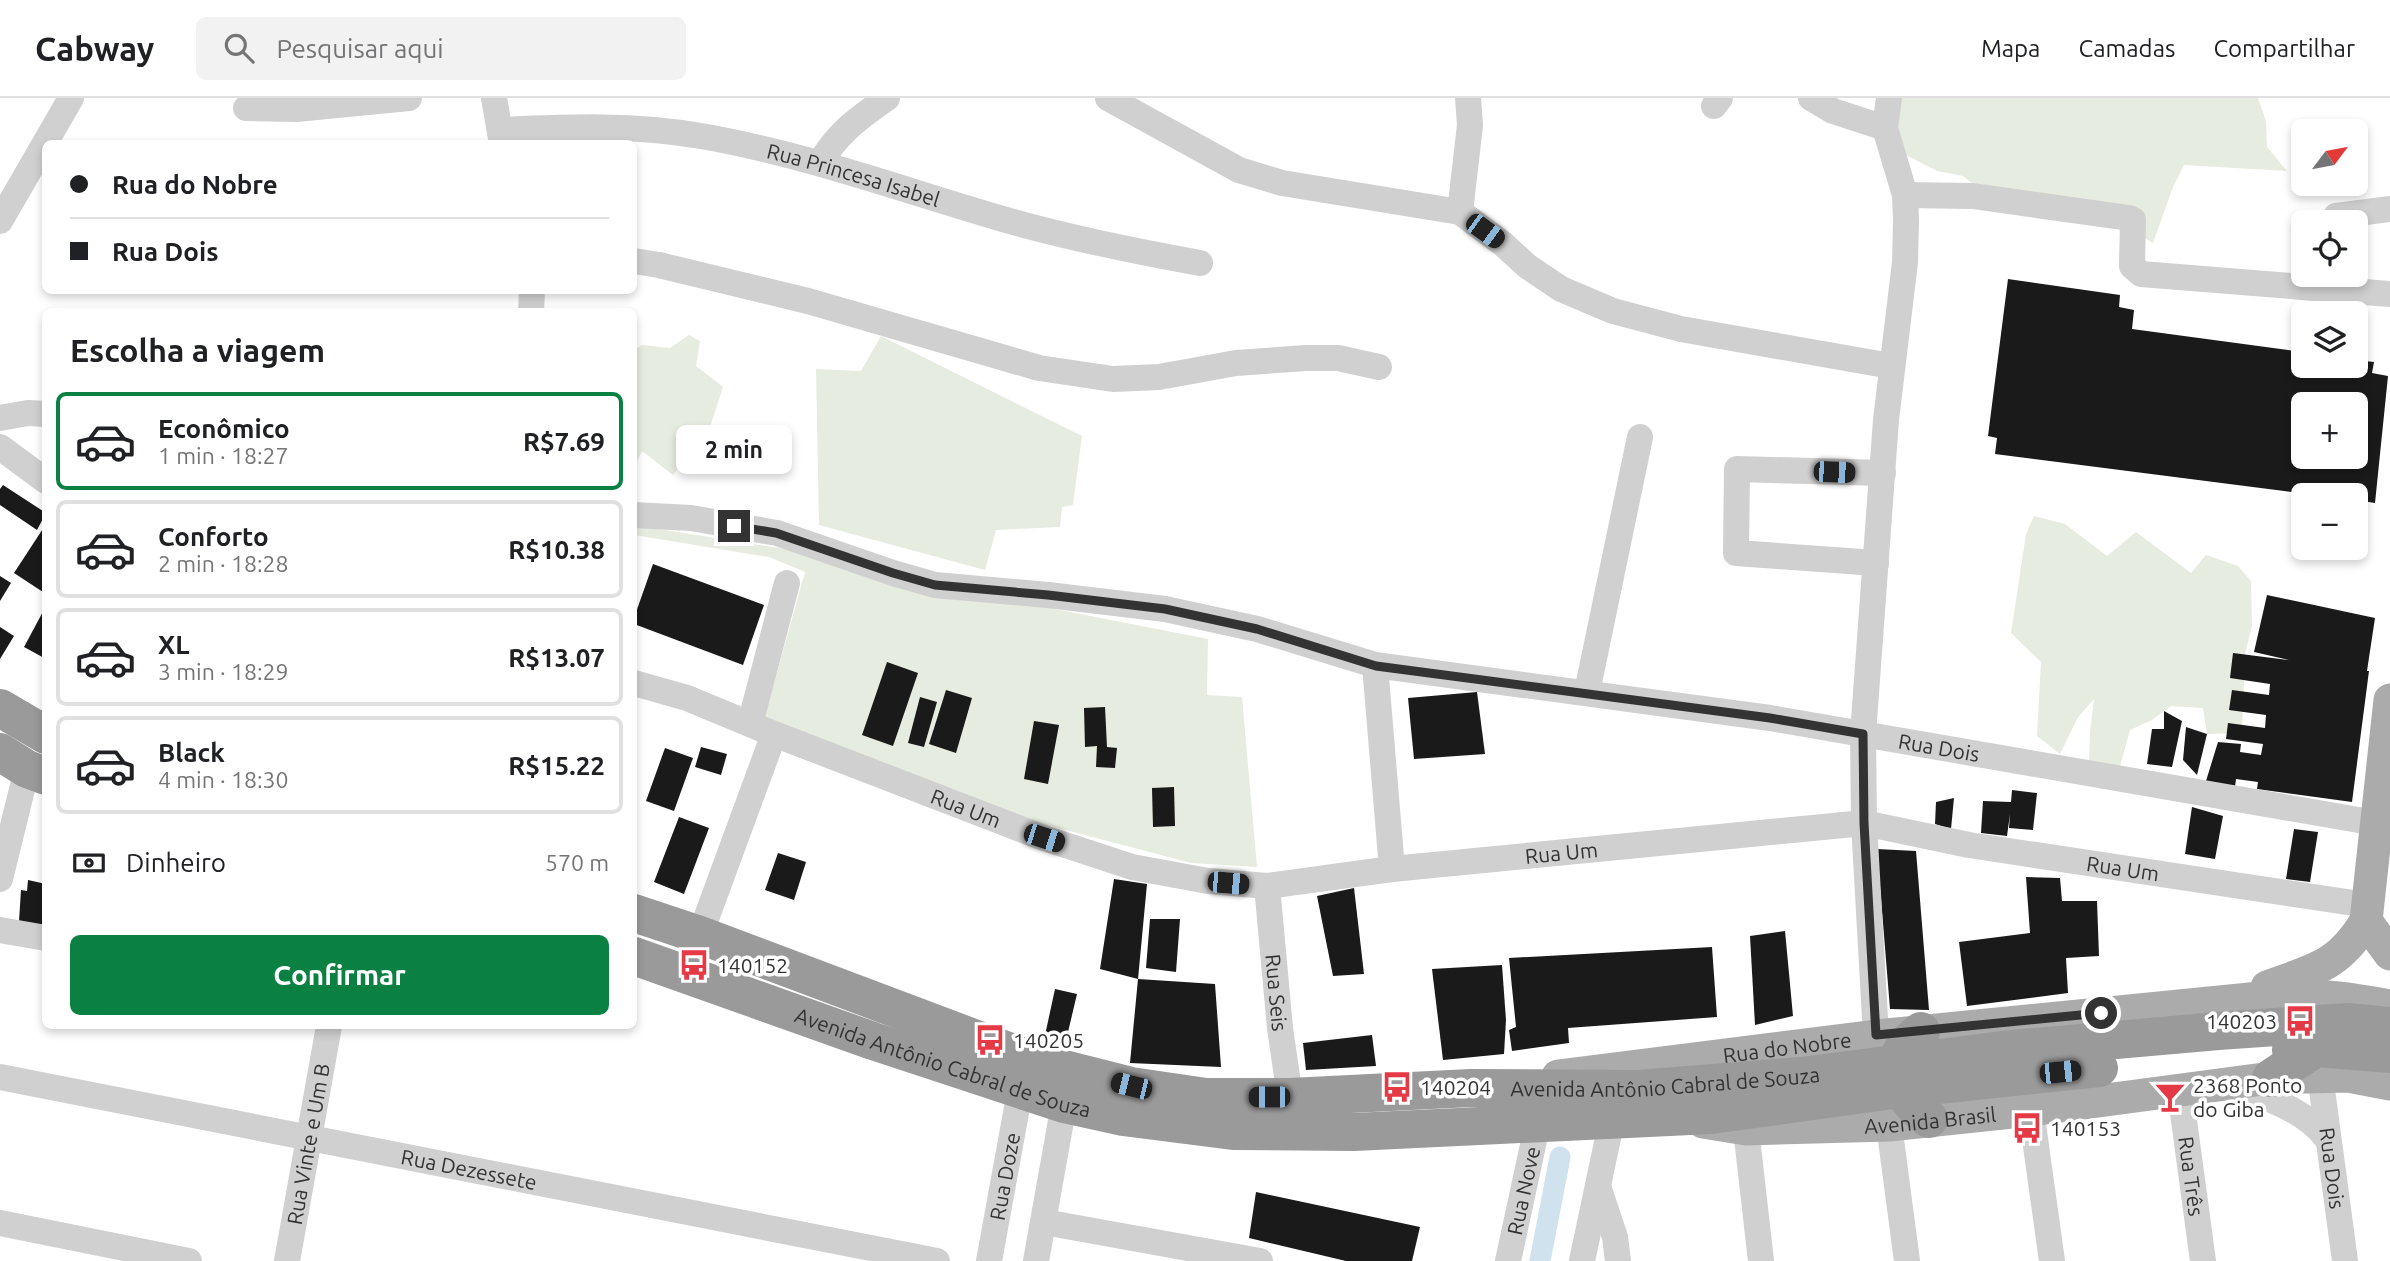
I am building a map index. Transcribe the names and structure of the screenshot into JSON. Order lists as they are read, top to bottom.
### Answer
{
  "streets": {
    "highway": ["Avenida Antônio Cabral de Souza"],
    "main road": ["Avenida Brasil"],
    "street": [
      "Rua Princesa Isabel",
      "Rua Dois",
      "Rua Um",
      "Rua Seis",
      "Rua Vinte e Um B",
      "Rua Dezessete",
      "Rua Doze",
      "Rua Três",
      "Rua Nove"
    ]
  },
  "crossings": [
    ["Rua Dois", "Avenida Antônio Cabral de Souza"],
    ["Rua Um", "Rua Seis"],
    ["Rua Seis", "Avenida Antônio Cabral de Souza"],
    ["Avenida Antônio Cabral de Souza", "Avenida Brasil"],
    ["Avenida Antônio Cabral de Souza", "Rua Doze"],
    ["Avenida Antônio Cabral de Souza", "Rua Nove"],
    ["Avenida Brasil", "Rua Três"],
    ["Rua Vinte e Um B", "Rua Dezessete"]
  ],
  "places": {
    "bus stop": [
      "140152",
      "140203",
      "140205",
      "140204",
      "140153"
    ],
    "bar": ["2368 Ponto do Giba"]
  },
  "north": "top right",
  "page": {
    "header": "Cabway",
    "search": "Pesquisar aqui",
    "nav": ["Mapa", "Camadas", "Compartilhar"],
    "map_buttons": ["+", "−"],
    "banner": ["Rua do Nobre", "Rua Dois"],
    "heading": "Escolha a viagem",
    "list": [
      {
        "name": "Econômico",
        "note": "1 min · 18:27",
        "value": "R$7.69"
      },
      {
        "name": "Conforto",
        "note": "2 min · 18:28",
        "value": "R$10.38"
      },
      {
        "name": "XL",
        "note": "3 min · 18:29",
        "value": "R$13.07"
      },
      {
        "name": "Black",
        "note": "4 min · 18:30",
        "value": "R$15.22"
      }
    ],
    "bubble": "2 min",
    "pay": ["Dinheiro", "570 m"],
    "buttons": "Confirmar"
  }
}
